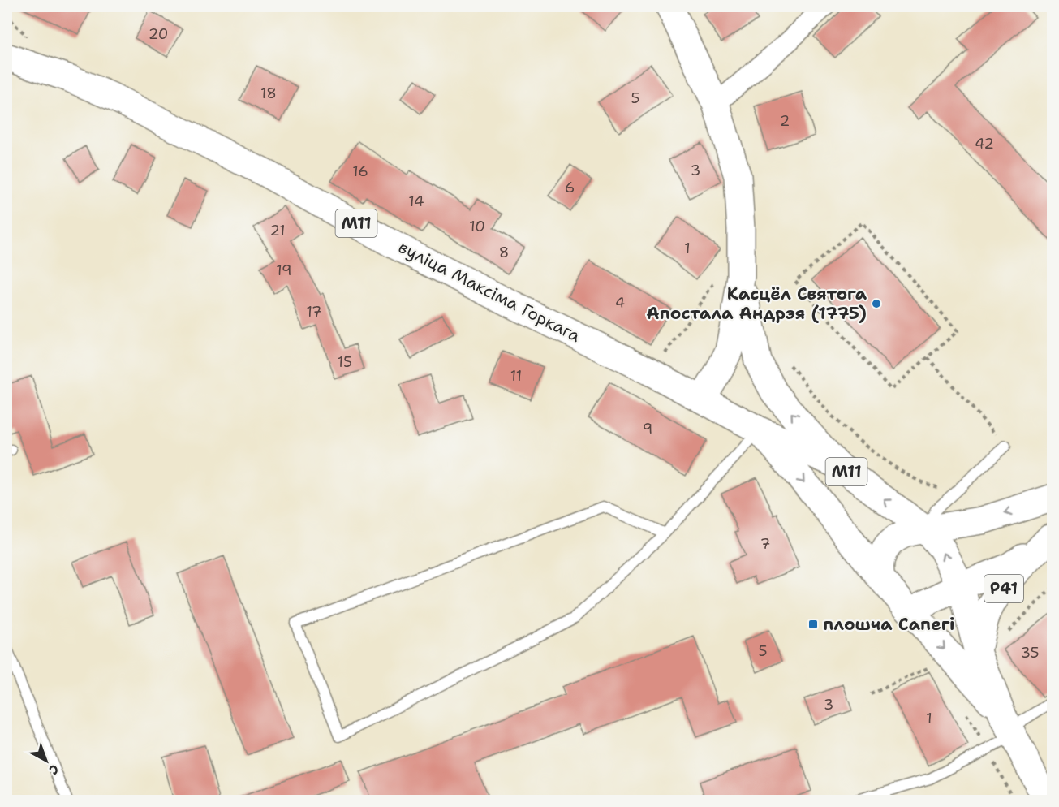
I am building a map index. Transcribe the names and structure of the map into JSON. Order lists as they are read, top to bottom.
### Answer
{
  "streets": {
    "main road": ["М11", "вуліца Максіма Горкага", "Р41"]
  },
  "crossings": [
    ["М11", "вуліца Максіма Горкага"],
    ["М11", "Р41"],
    ["вуліца Максіма Горкага", "Р41"]
  ],
  "places": {
    "other": ["Касцёл Святога Апостала Андрэя (1775)"],
    "transit": ["плошча Сапегі"]
  },
  "house_numbers": [
    "20",
    "18",
    "5",
    "2",
    "42",
    "3",
    "16",
    "6",
    "14",
    "10",
    "21",
    "1",
    "8",
    "19",
    "4",
    "17",
    "15",
    "11",
    "9",
    "7",
    "5",
    "35",
    "3",
    "1"
  ],
  "north": "bottom right"
}
